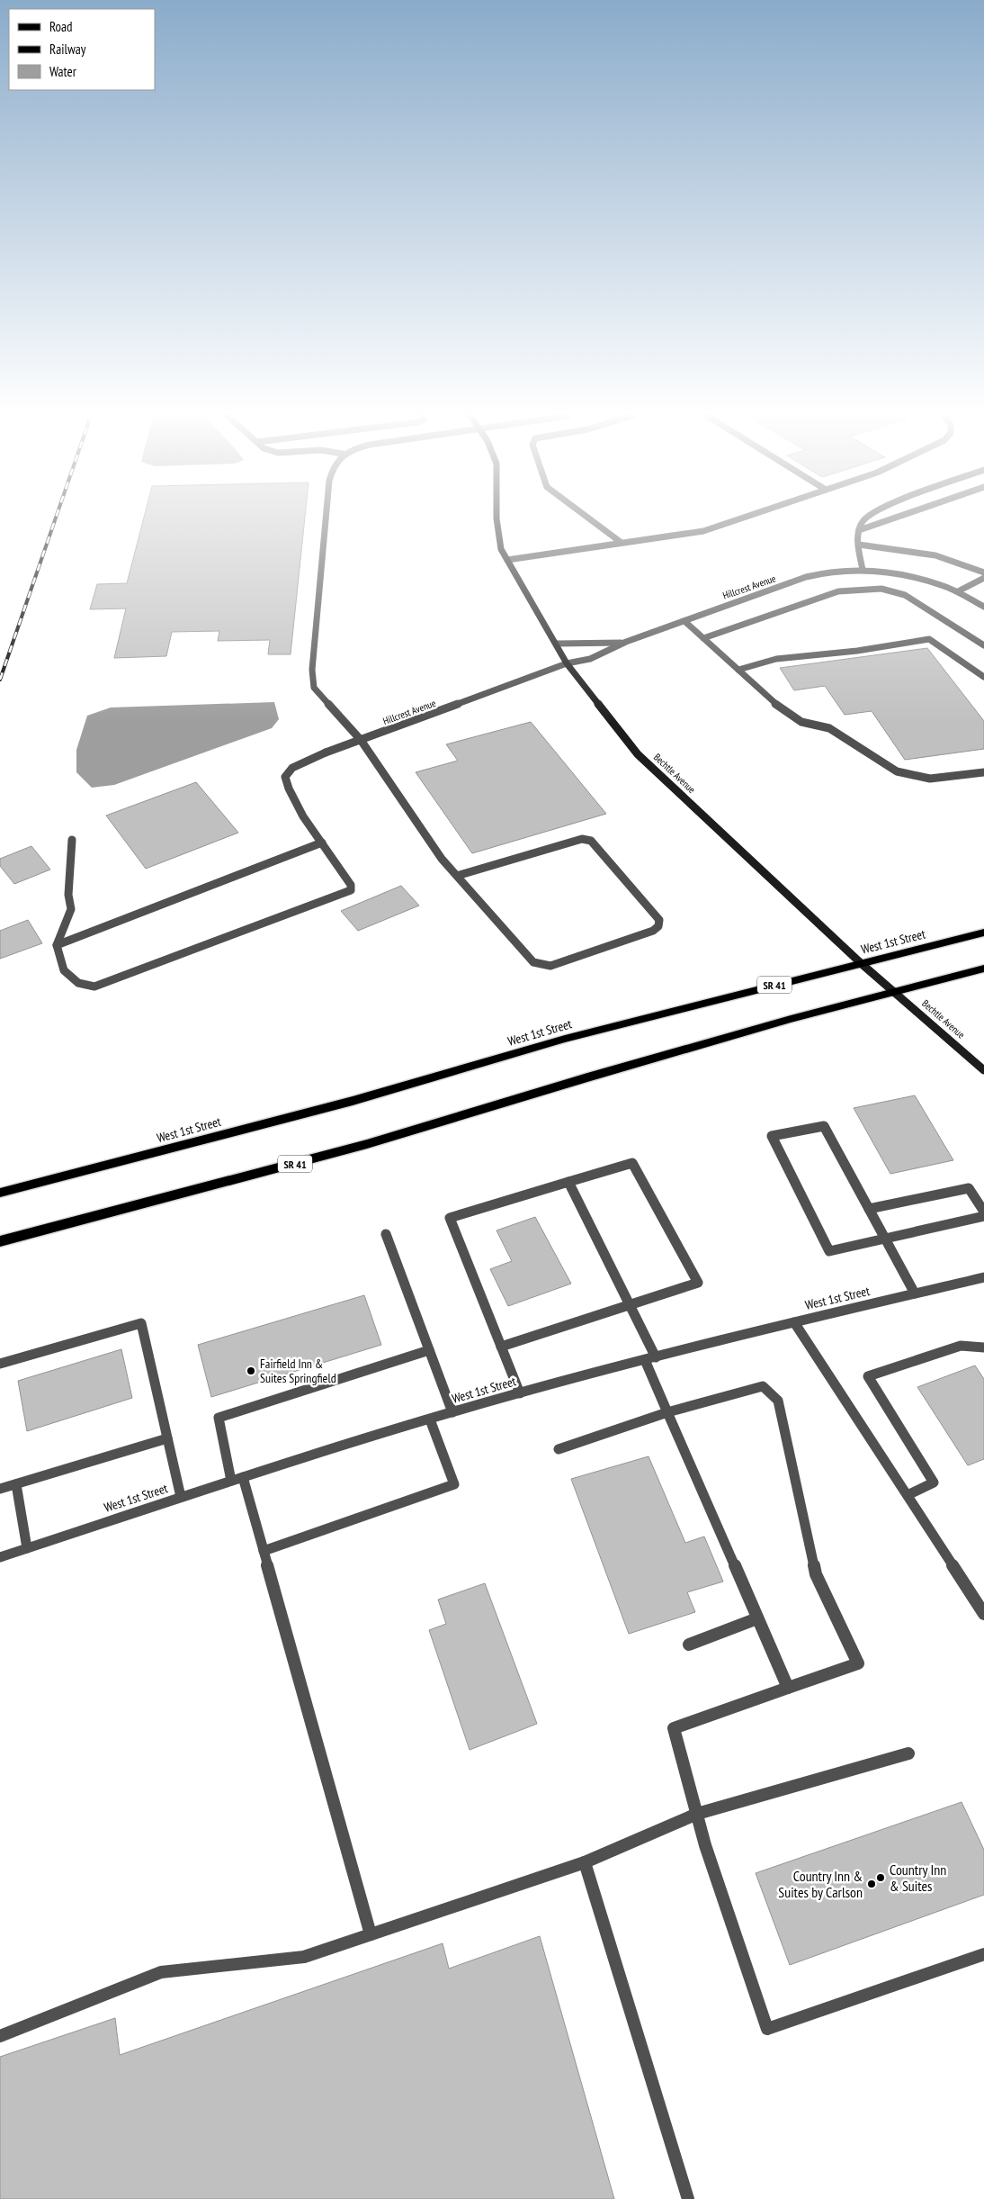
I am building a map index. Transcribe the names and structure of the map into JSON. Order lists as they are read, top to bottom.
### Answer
{
  "streets": {
    "main road": ["West 1st Street", "SR 41"],
    "street": ["Hillcrest Avenue", "Bechtle Avenue"]
  },
  "crossings": [
    ["Hillcrest Avenue", "Bechtle Avenue"],
    ["Bechtle Avenue", "West 1st Street"],
    ["Bechtle Avenue", "SR 41"]
  ],
  "places": ["Fairfield Inn & Suites Springfield", "Country Inn & Suites", "Country Inn & Suites by Carlson"],
  "legend": ["Road", "Railway", "Water"]
}
